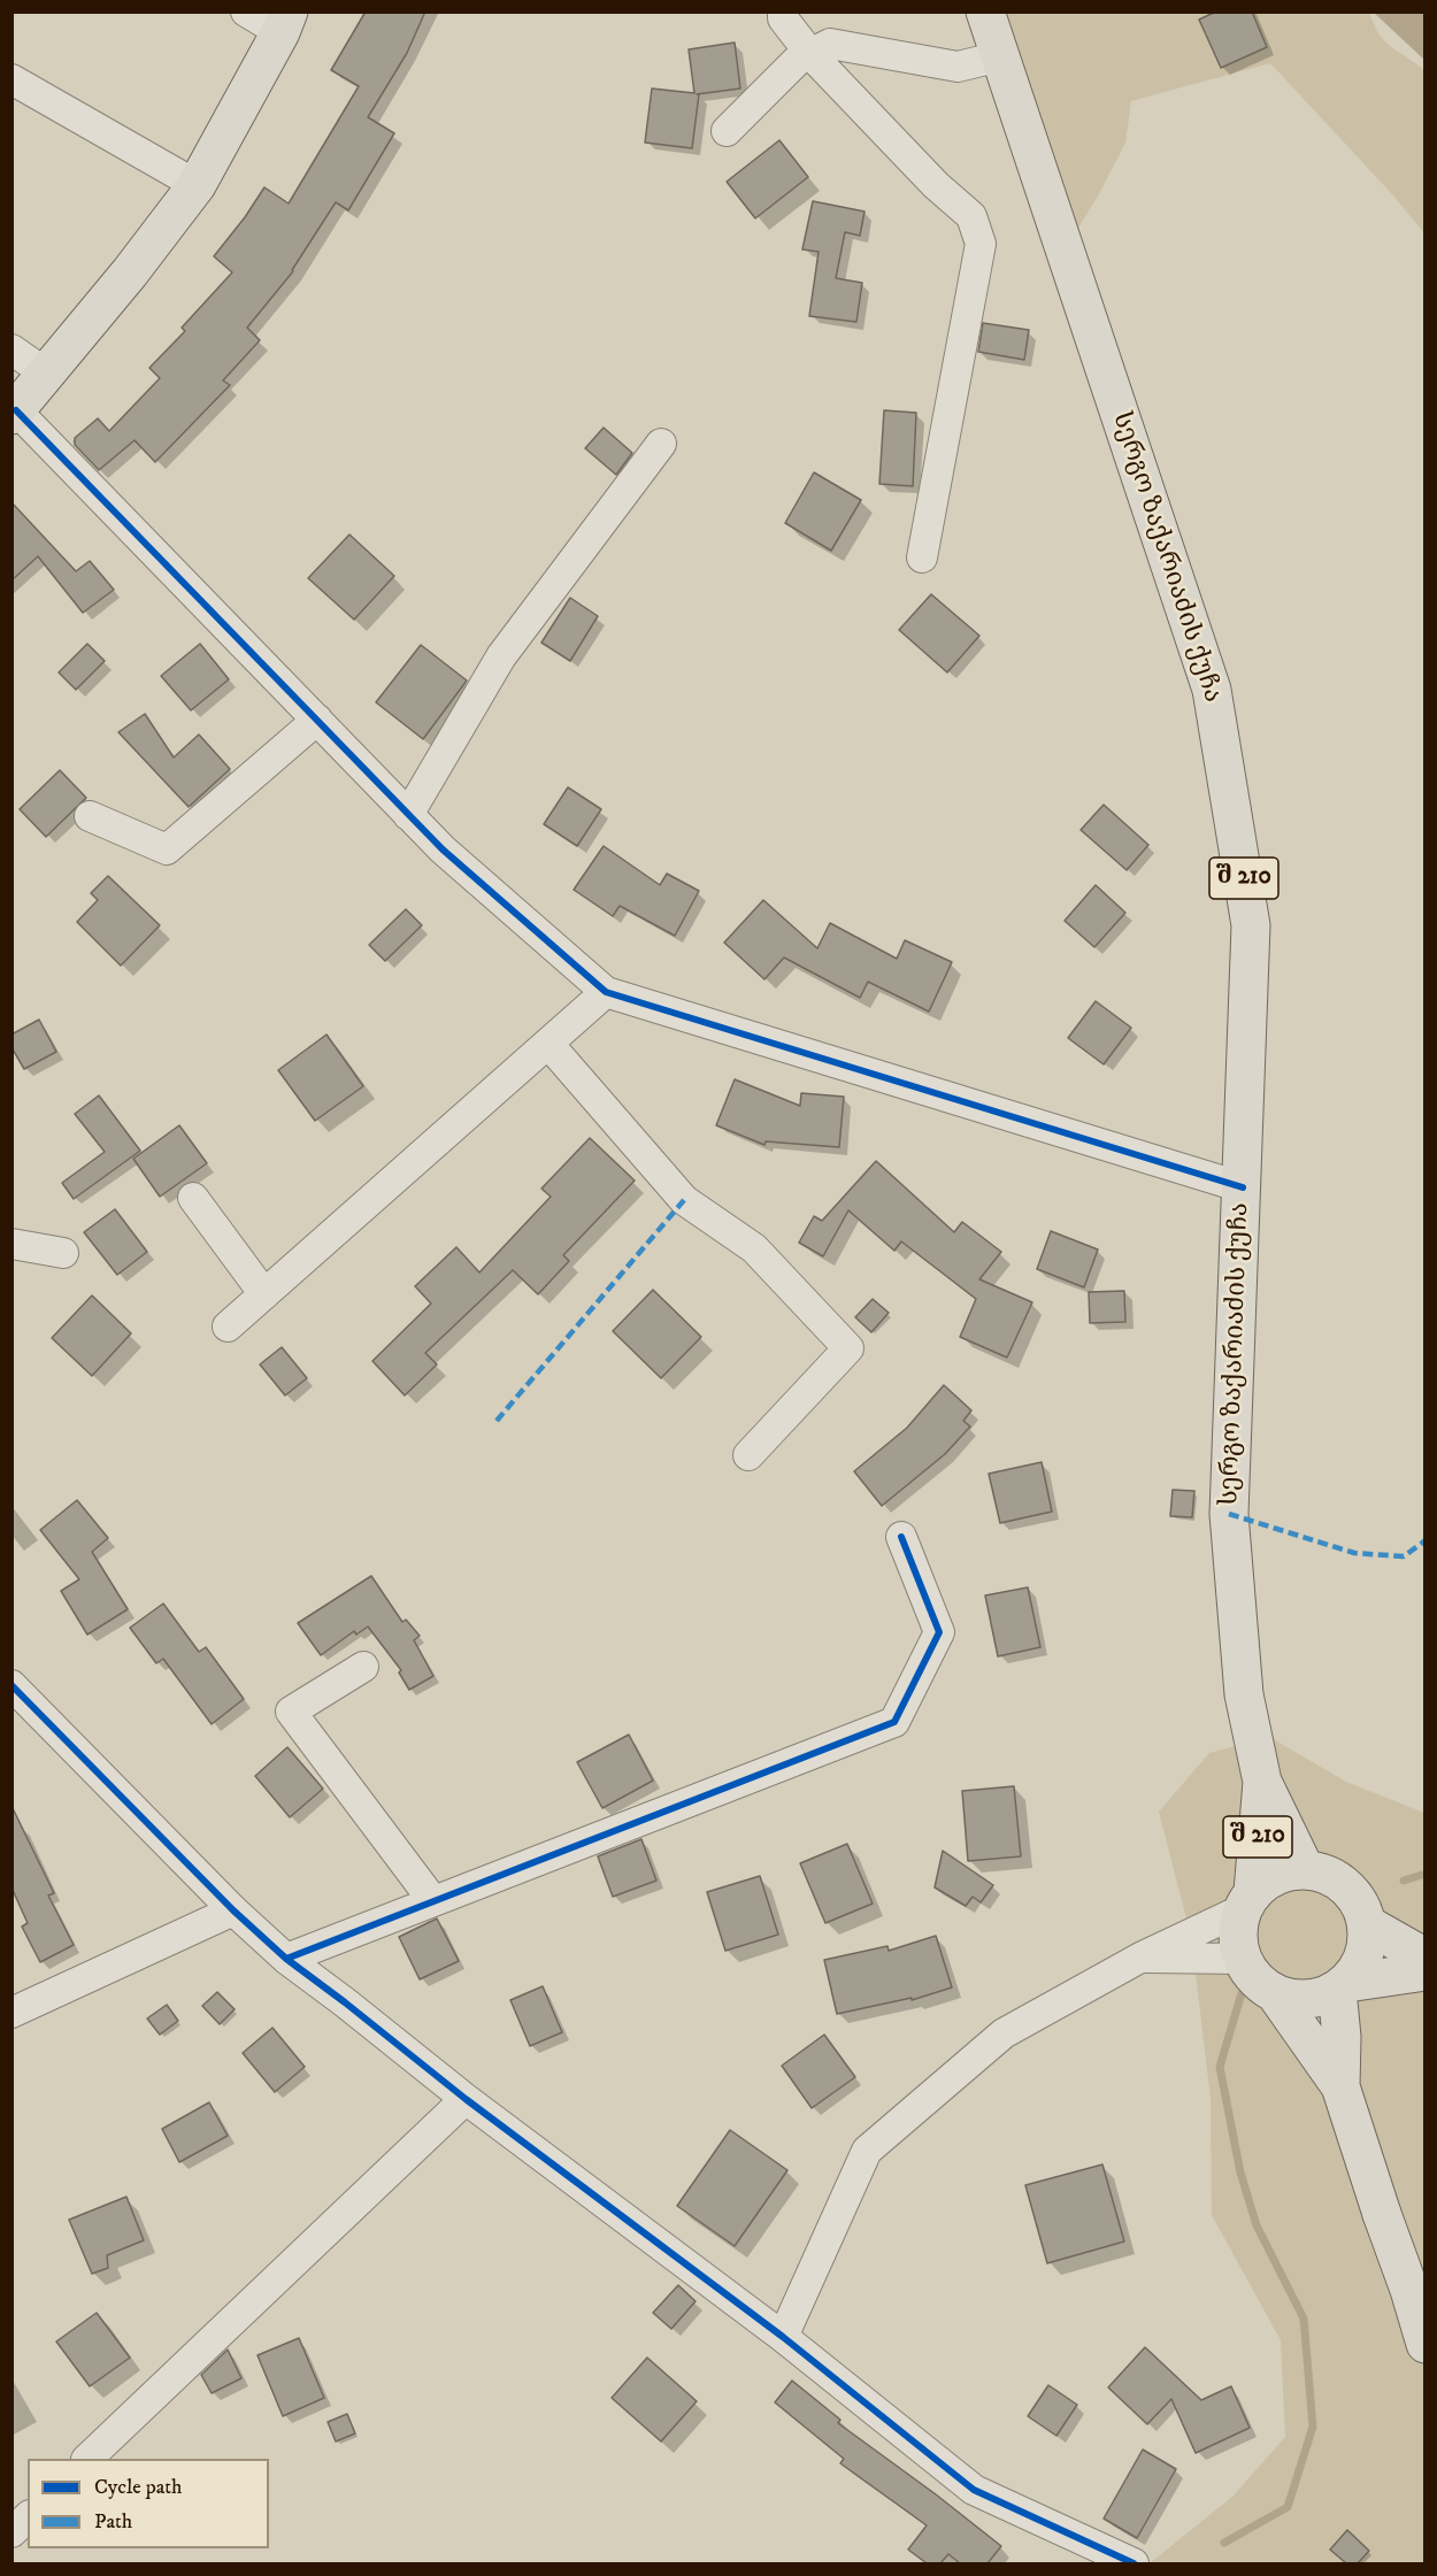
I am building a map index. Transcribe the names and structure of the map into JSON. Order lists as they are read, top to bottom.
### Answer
{
  "streets": {
    "main road": ["სერგო ზაქარიაძის ქუჩა", "შ 210"]
  },
  "legend": ["Cycle path", "Path"]
}
